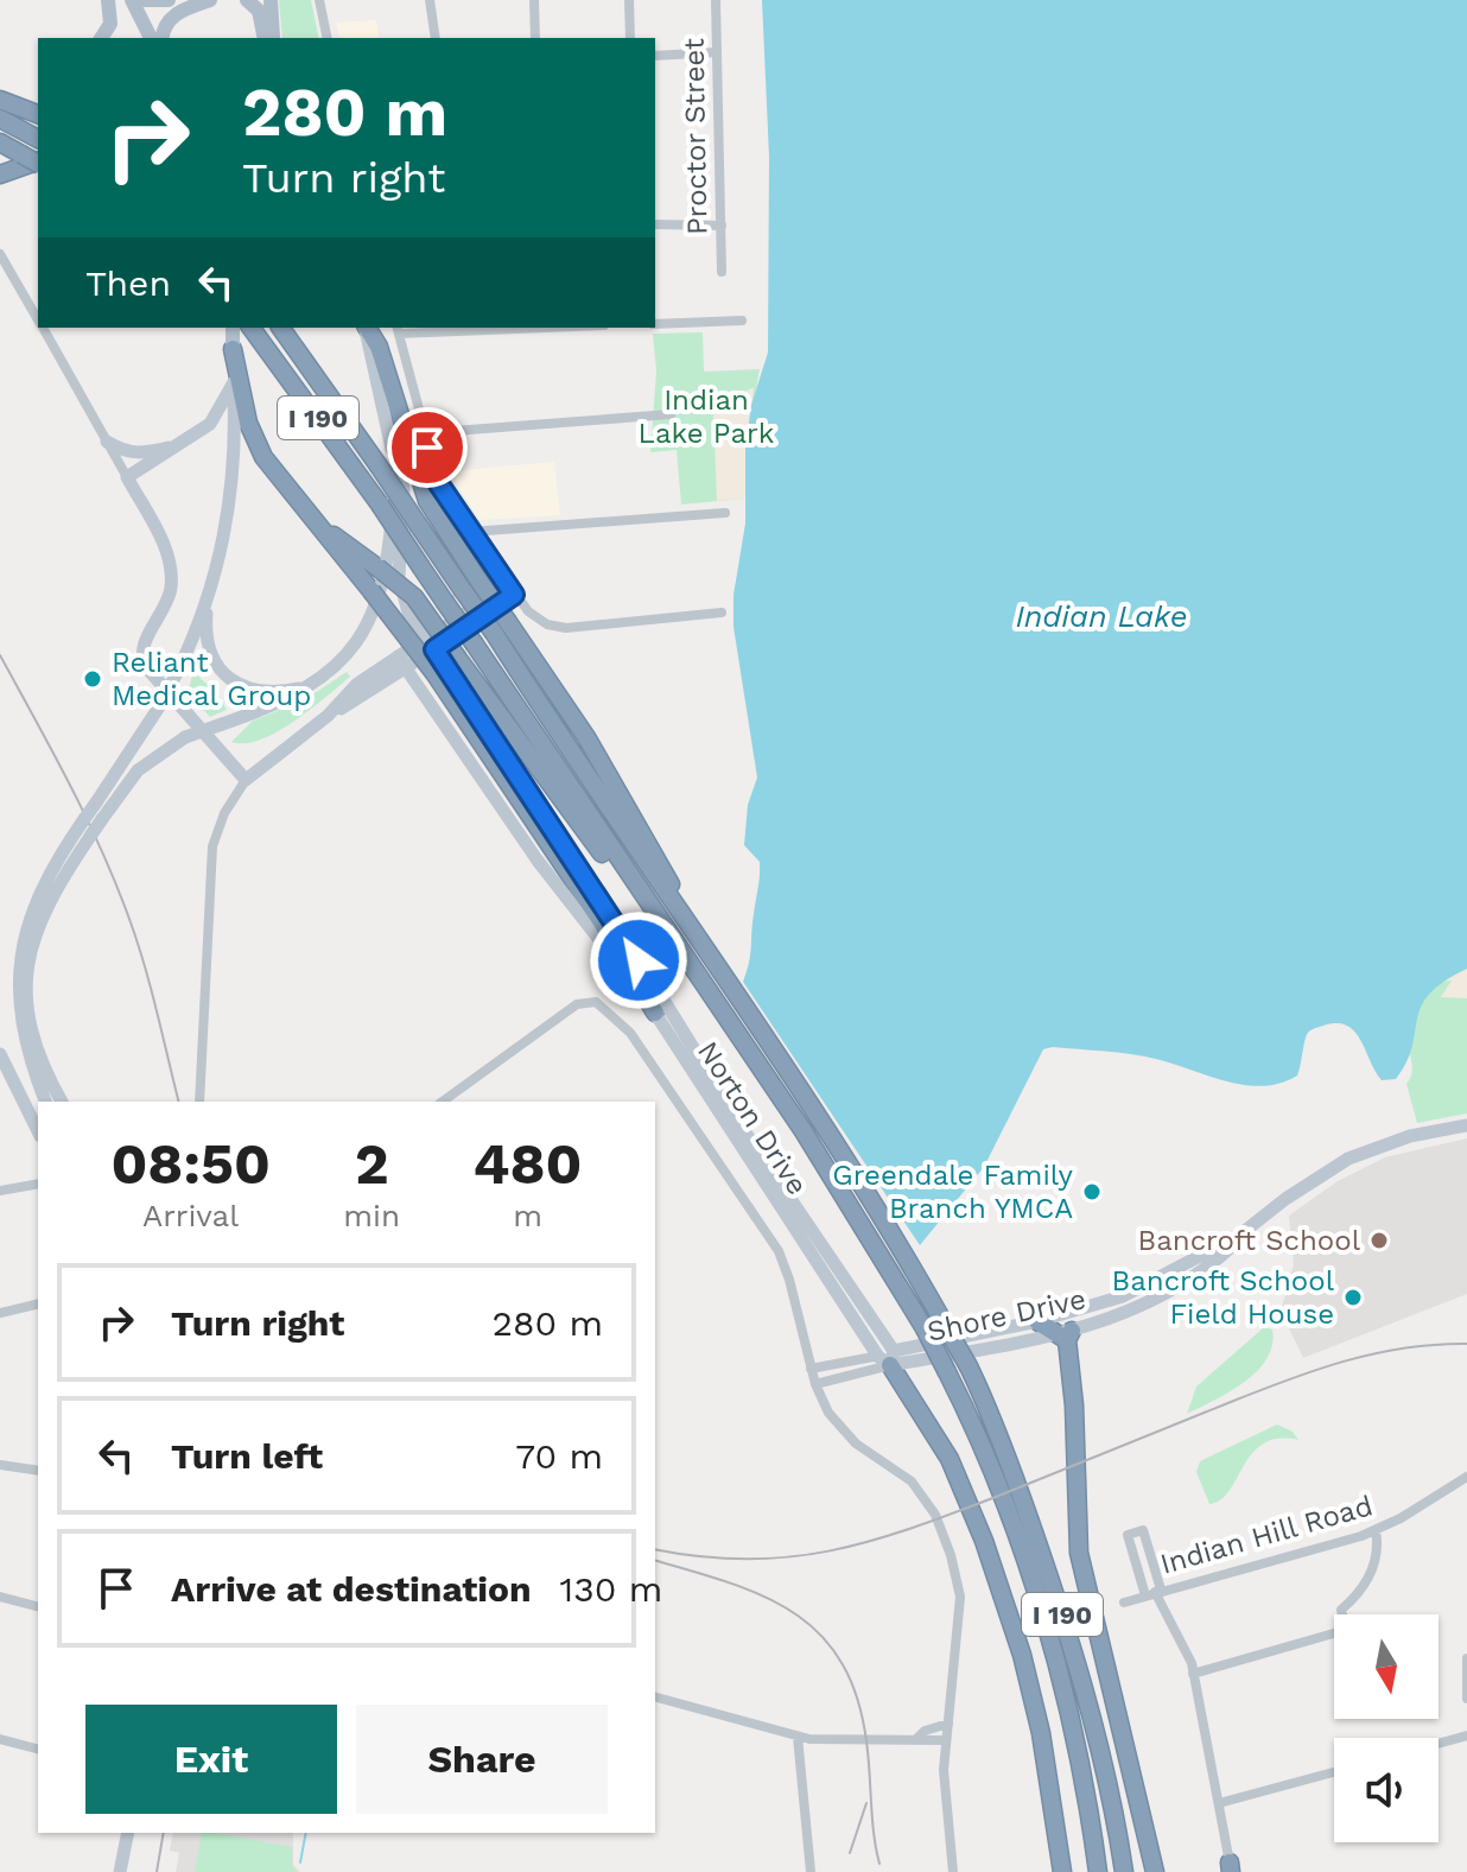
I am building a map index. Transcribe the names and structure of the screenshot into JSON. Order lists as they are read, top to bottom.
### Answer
{
  "streets": {
    "highway": ["I 190"],
    "main road": ["Norton Drive", "Shore Drive"],
    "street": ["Proctor Street", "Indian Hill Road"]
  },
  "crossings": [
    ["Norton Drive", "Shore Drive"]
  ],
  "water": ["Indian Lake"],
  "parks": ["Indian Lake Park"],
  "places": [
    "Reliant Medical Group",
    "Greendale Family Branch YMCA",
    "Bancroft School",
    "Bancroft School Field House"
  ],
  "north": "bottom",
  "page": {
    "turn": ["280 m", "Turn right"],
    "then": "Then",
    "eta": [
      "08:50",
      "Arrival",
      "2",
      "min",
      "480",
      "m"
    ],
    "list": [
      {
        "name": "Turn right",
        "value": "280 m"
      },
      {
        "name": "Turn left",
        "value": "70 m"
      },
      {
        "name": "Arrive at destination",
        "value": "130 m"
      }
    ],
    "buttons": ["Exit", "Share"]
  }
}
